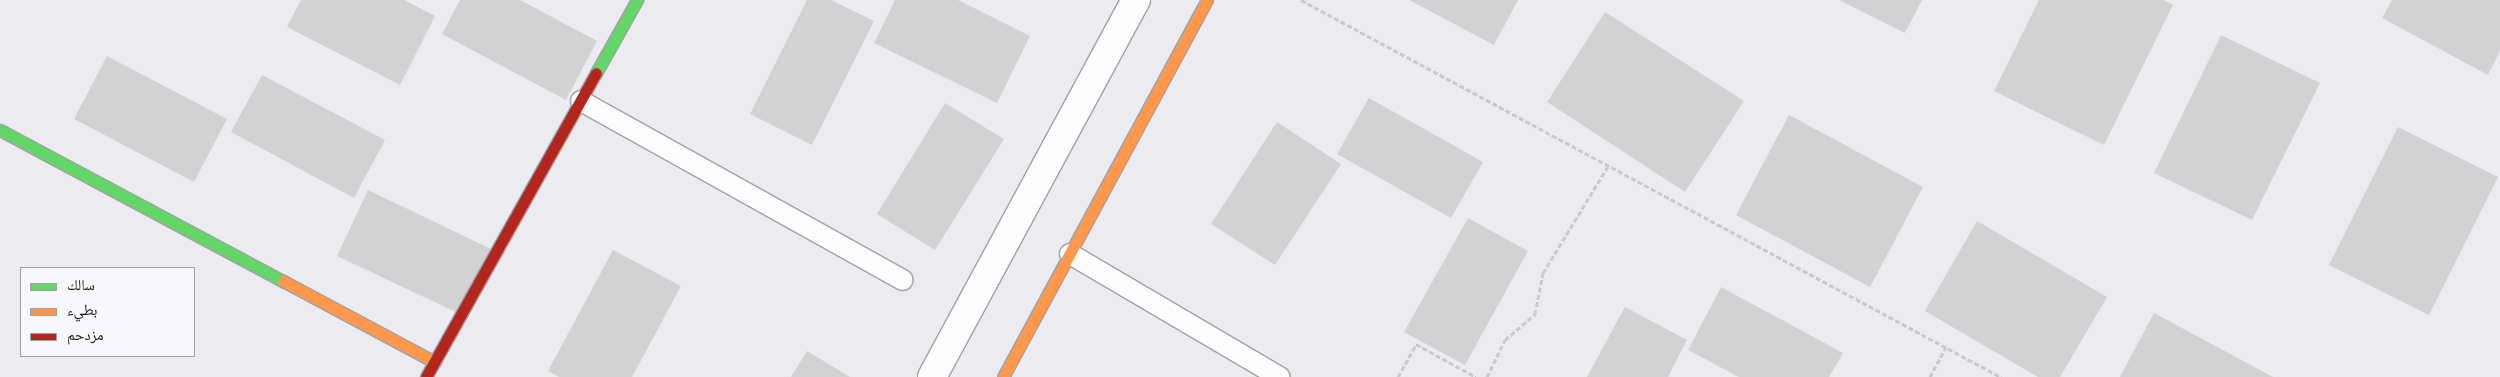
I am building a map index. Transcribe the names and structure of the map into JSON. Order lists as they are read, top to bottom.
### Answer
{
  "legend": ["سالك", "بطيء", "مزدحم"]
}
